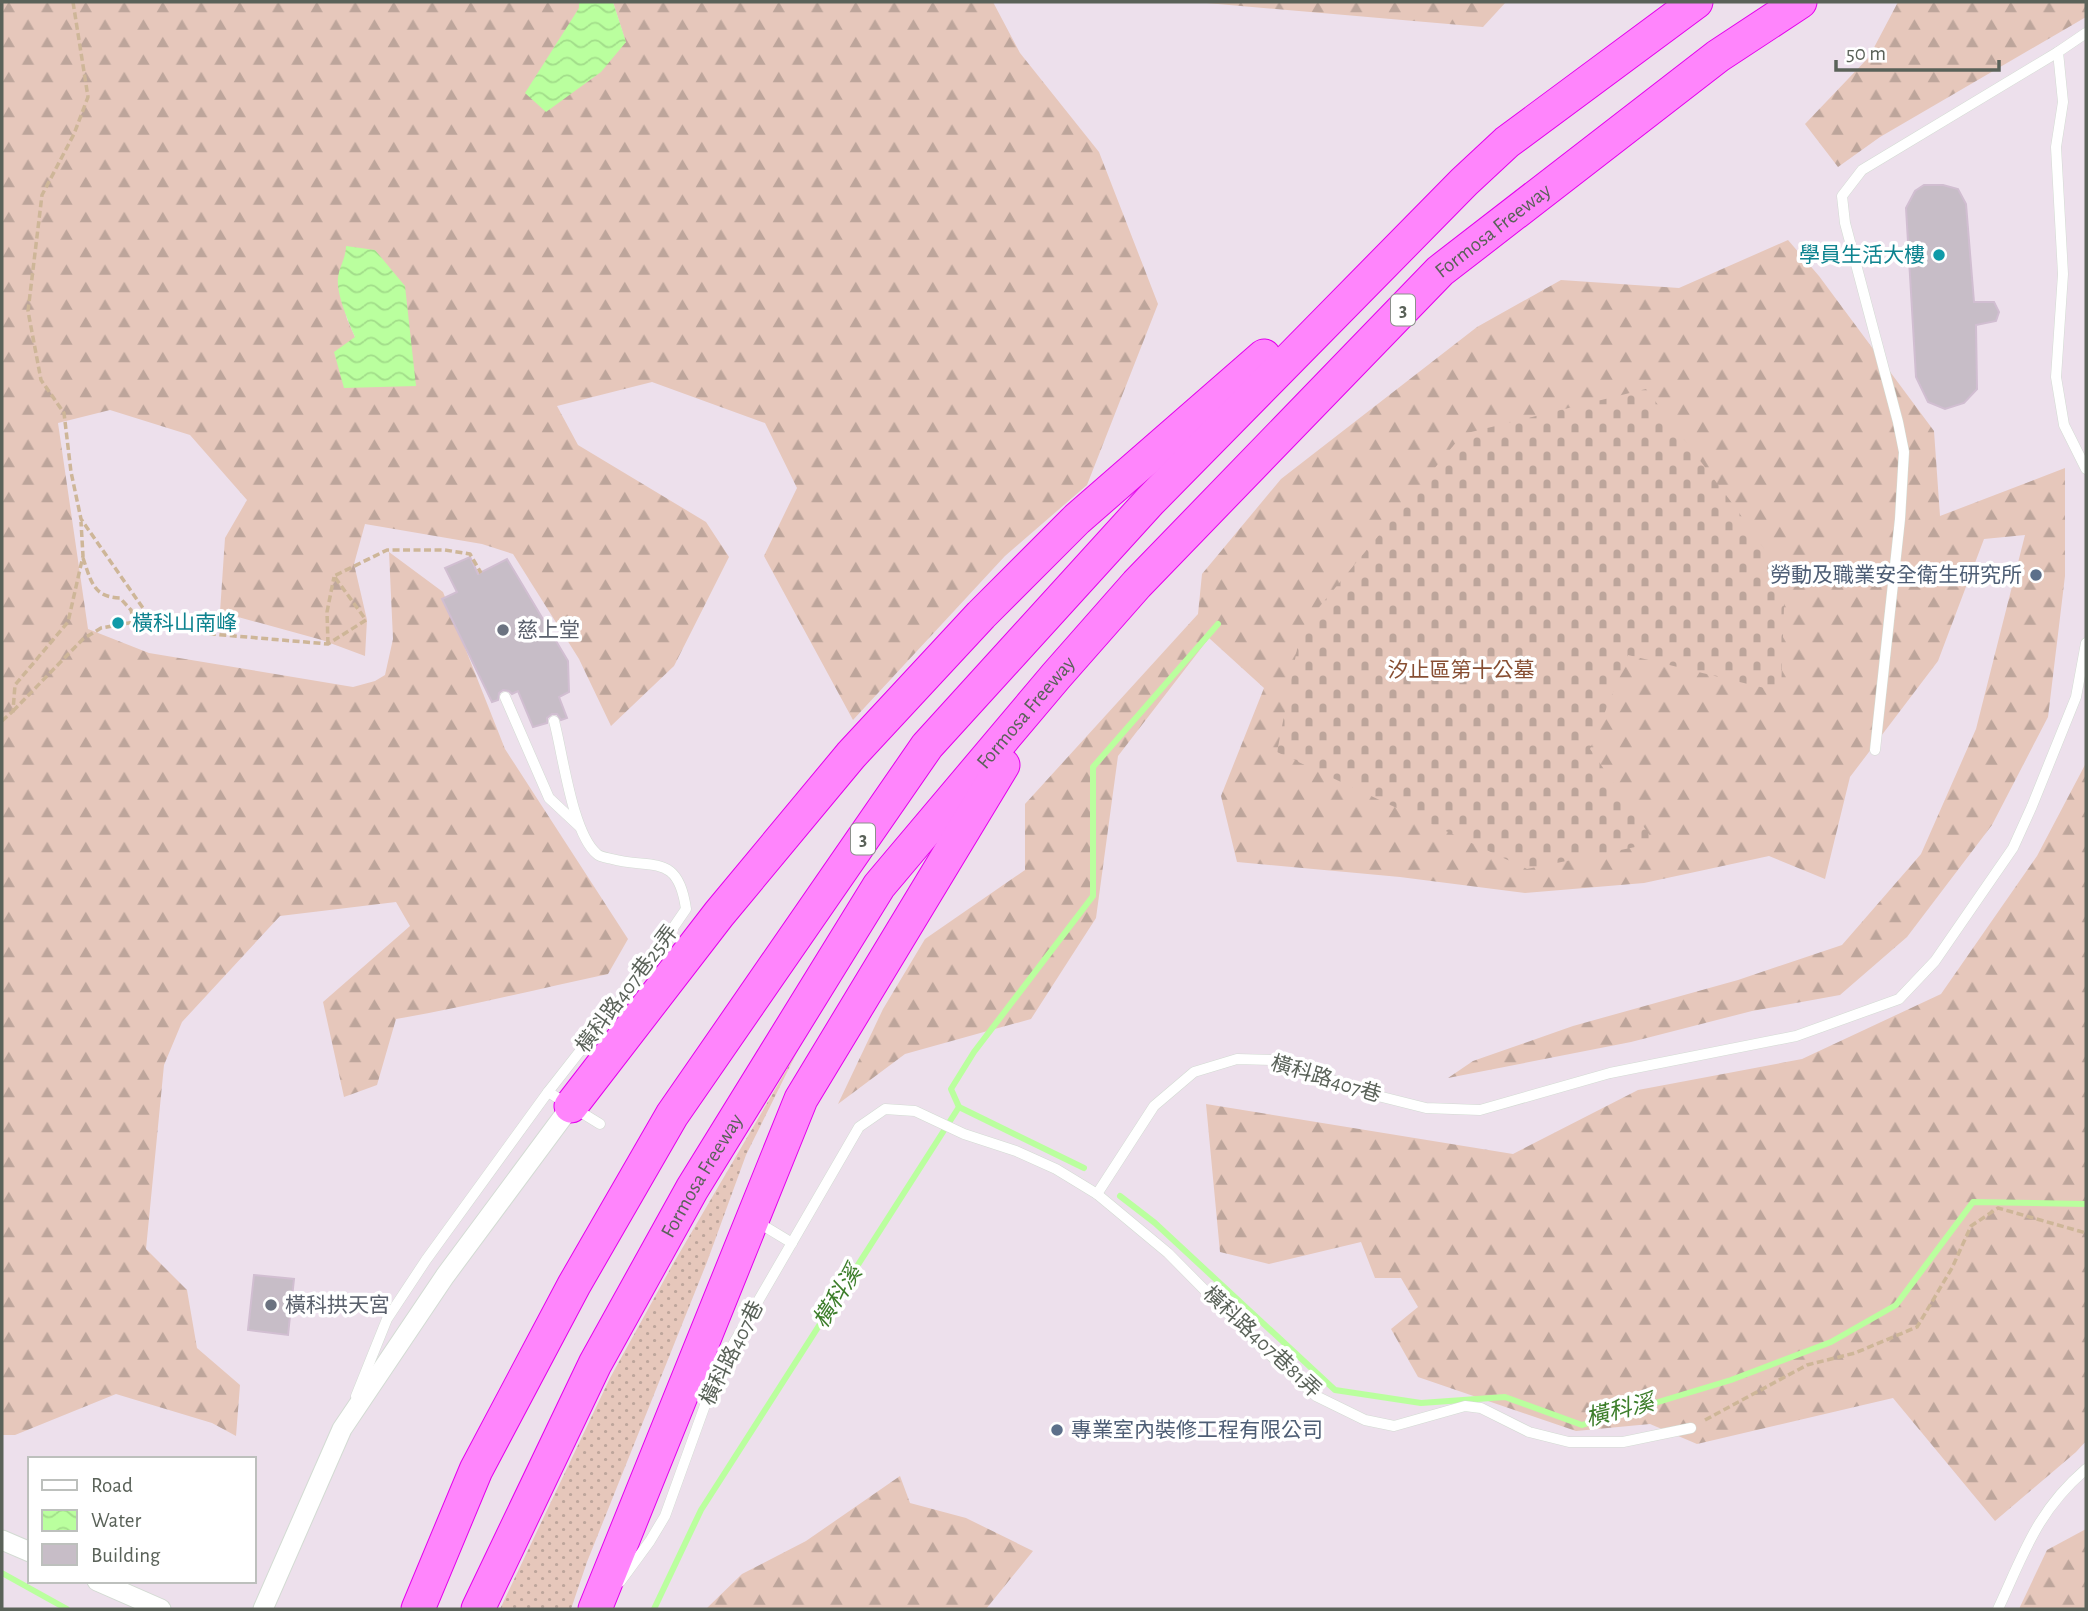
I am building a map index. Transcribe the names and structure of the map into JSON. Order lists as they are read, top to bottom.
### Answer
{
  "streets": {
    "highway": ["Formosa Freeway", "3"],
    "lane": ["橫科路407巷25弄", "橫科路407巷", "橫科路407巷81弄"]
  },
  "crossings": [
    ["橫科路407巷", "橫科路407巷81弄"]
  ],
  "water": ["橫科溪"],
  "parks": ["汐止區第十公墓"],
  "places": [
    "學員生活大樓",
    "勞動及職業安全衛生研究所",
    "橫科山南峰",
    "慈上堂",
    "橫科拱天宮",
    "專業室內裝修工程有限公司"
  ],
  "legend": ["Road", "Water", "Building"],
  "scale_bar": "50 m"
}
